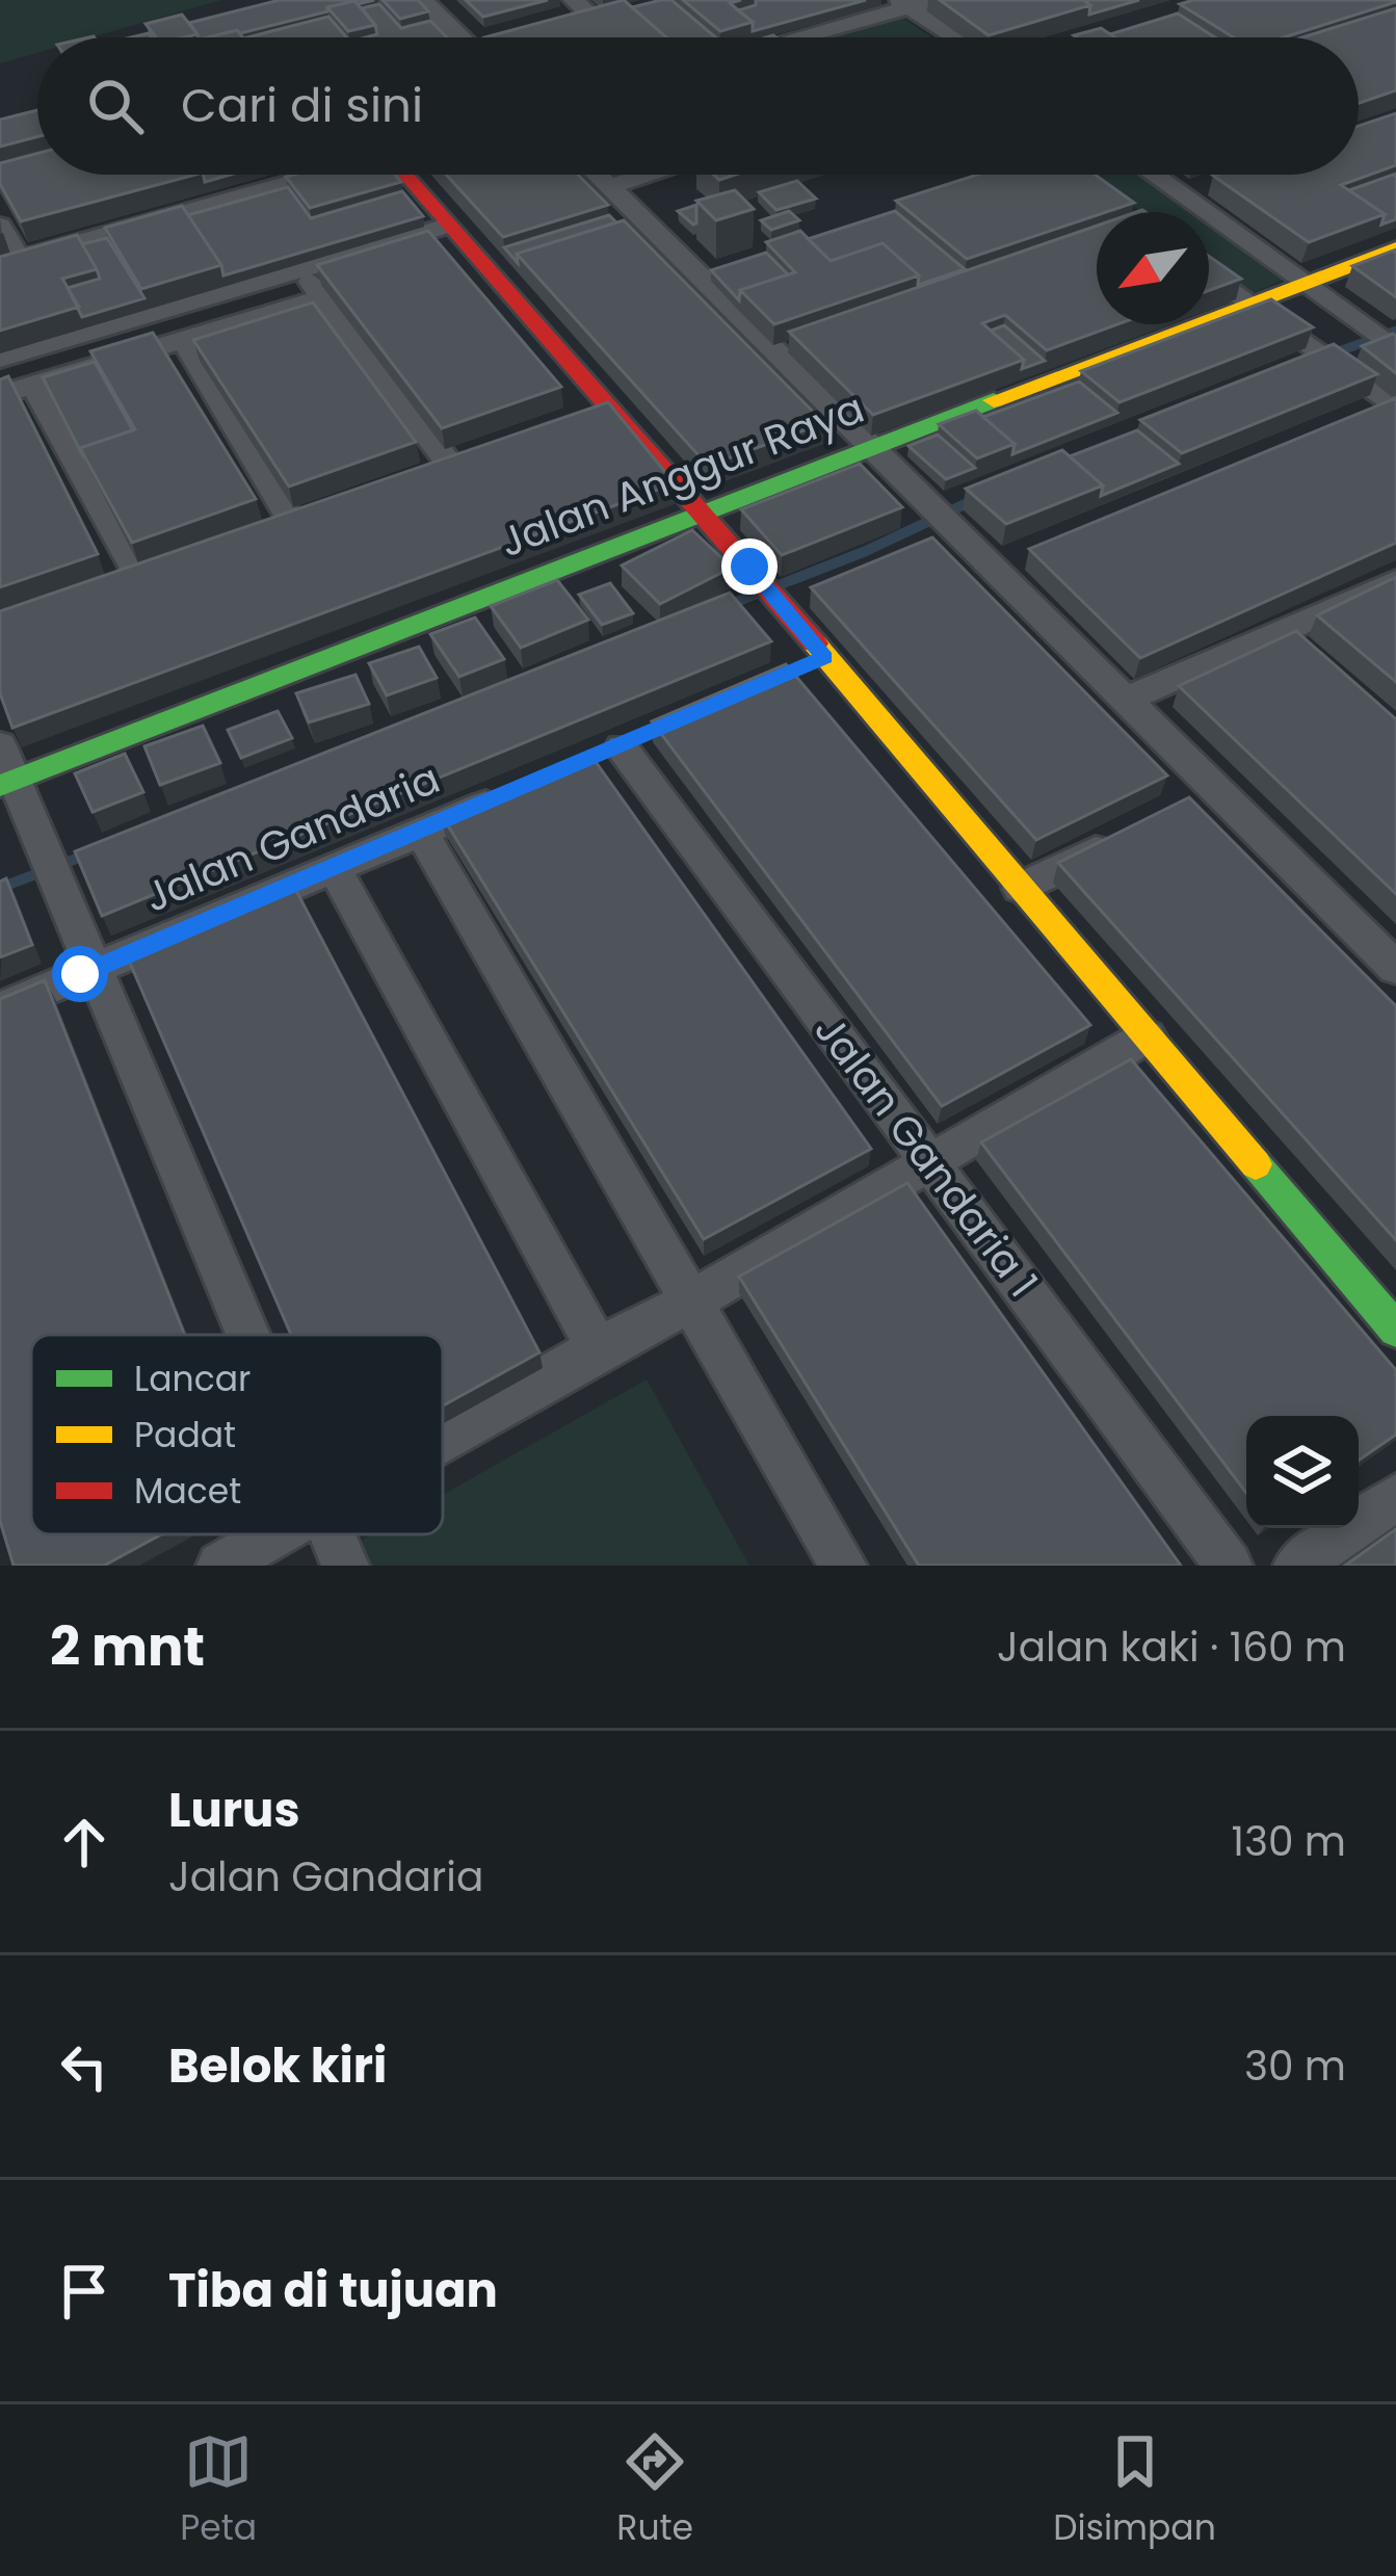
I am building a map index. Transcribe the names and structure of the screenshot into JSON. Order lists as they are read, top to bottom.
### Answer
{
  "streets": {
    "street": ["Jalan Anggur Raya", "Jalan Gandaria", "Jalan Gandaria 1"]
  },
  "legend": ["Lancar", "Padat", "Macet"],
  "north": "bottom left",
  "page": {
    "search": "Cari di sini",
    "heading": ["2 mnt", "Jalan kaki · 160 m"],
    "list": [
      ["Lurus", "Jalan Gandaria", "130 m"],
      ["Belok kiri", "30 m"],
      "Tiba di tujuan"
    ],
    "nav": ["Peta", "Rute", "Disimpan"]
  }
}
